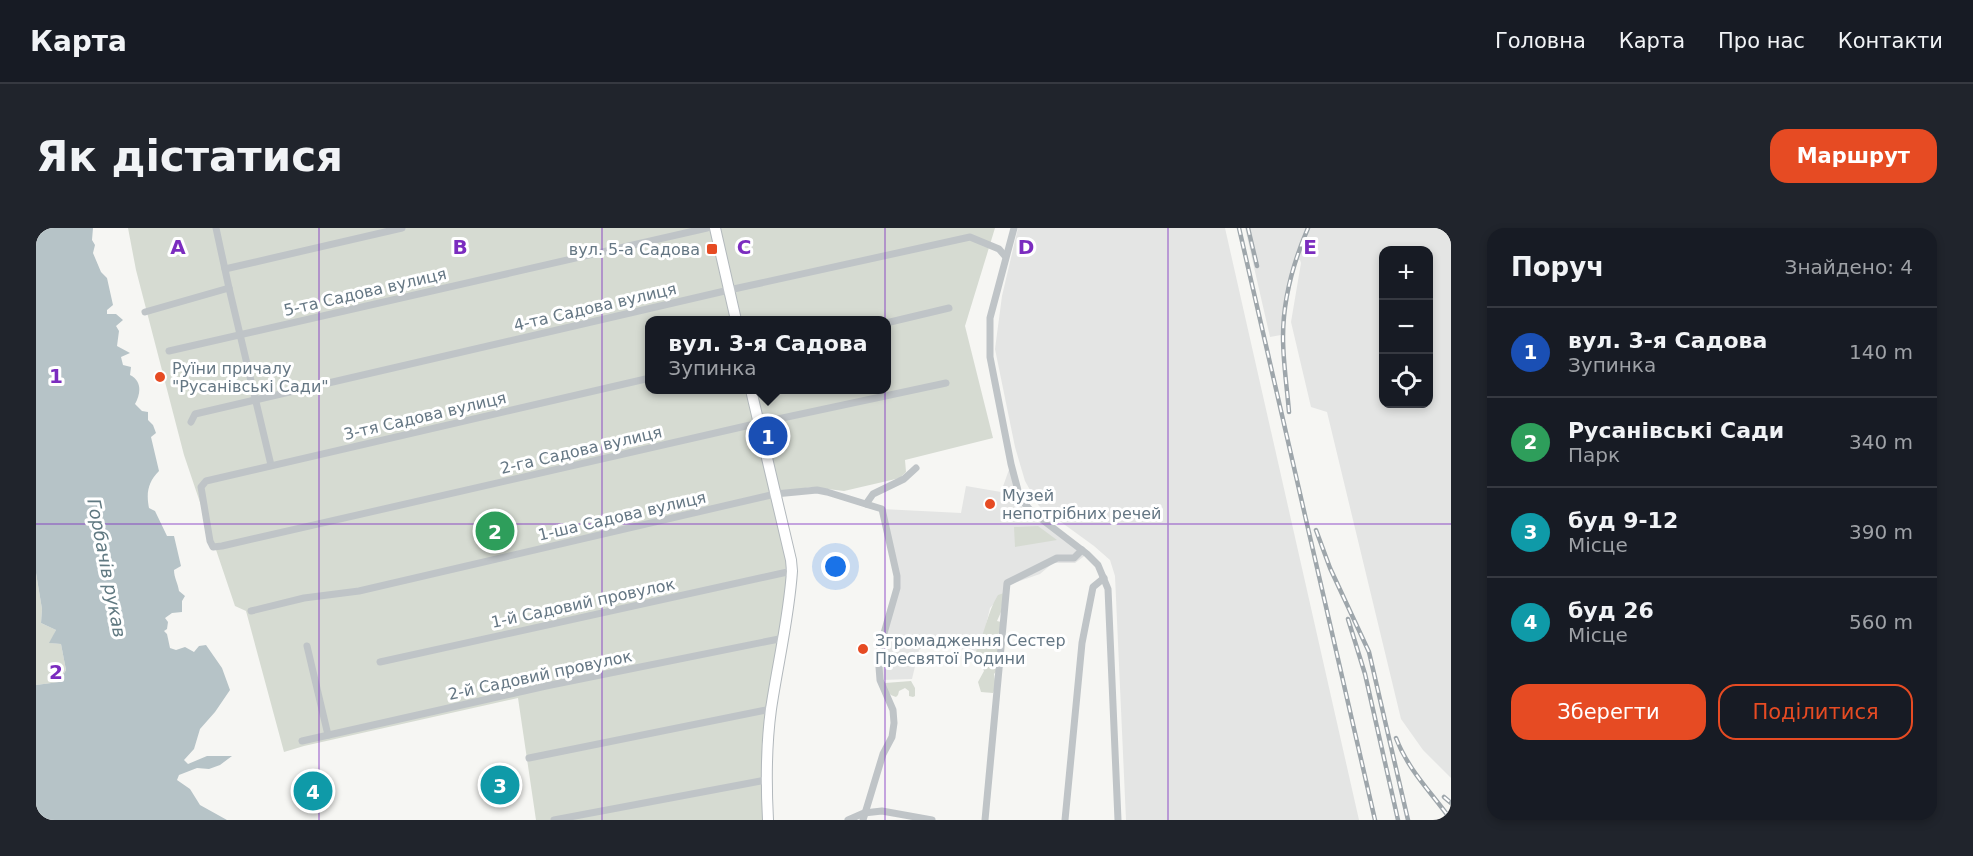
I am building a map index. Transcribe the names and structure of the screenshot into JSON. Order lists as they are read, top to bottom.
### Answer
{
  "streets": {
    "street": [
      "5-та Садова вулиця",
      "4-та Садова вулиця",
      "3-тя Садова вулиця",
      "2-га Садова вулиця",
      "1-ша Садова вулиця",
      "1-й Садовий провулок",
      "2-й Садовий провулок"
    ]
  },
  "crossings": [
    ["3-тя Садова вулиця", "2-га Садова вулиця"]
  ],
  "water": ["Горбачів рукав"],
  "places": {
    "transit": ["вул. 5-а Садова"],
    "other": ["Руїни причалу \"Русанівські Сади\"", "Музей непотрібних речей", "Згромадження Сестер Пресвятої Родини"]
  },
  "page": {
    "header": "Карта",
    "nav": [
      "Головна",
      "Карта",
      "Про нас",
      "Контакти"
    ],
    "buttons": [
      "Маршрут",
      ["Зберегти", "Поділитися"]
    ],
    "title": "Як дістатися",
    "heading": ["Поруч", "Знайдено: 4"],
    "map_buttons": ["+", "−"],
    "list": [
      {
        "mark": "1",
        "name": "вул. 3-я Садова",
        "note": "Зупинка",
        "value": "140 m"
      },
      {
        "mark": "2",
        "name": "Русанівські Сади",
        "note": "Парк",
        "value": "340 m"
      },
      {
        "mark": "3",
        "name": "буд 9-12",
        "note": "Місце",
        "value": "390 m"
      },
      {
        "mark": "4",
        "name": "буд 26",
        "note": "Місце",
        "value": "560 m"
      }
    ],
    "popup": ["вул. 3-я Садова", "Зупинка"],
    "pins": [
      "1",
      "2",
      "3",
      "4"
    ]
  },
  "grid": {
    "columns": [
      "A",
      "B",
      "C",
      "D",
      "E"
    ],
    "rows": ["1", "2"]
  }
}
